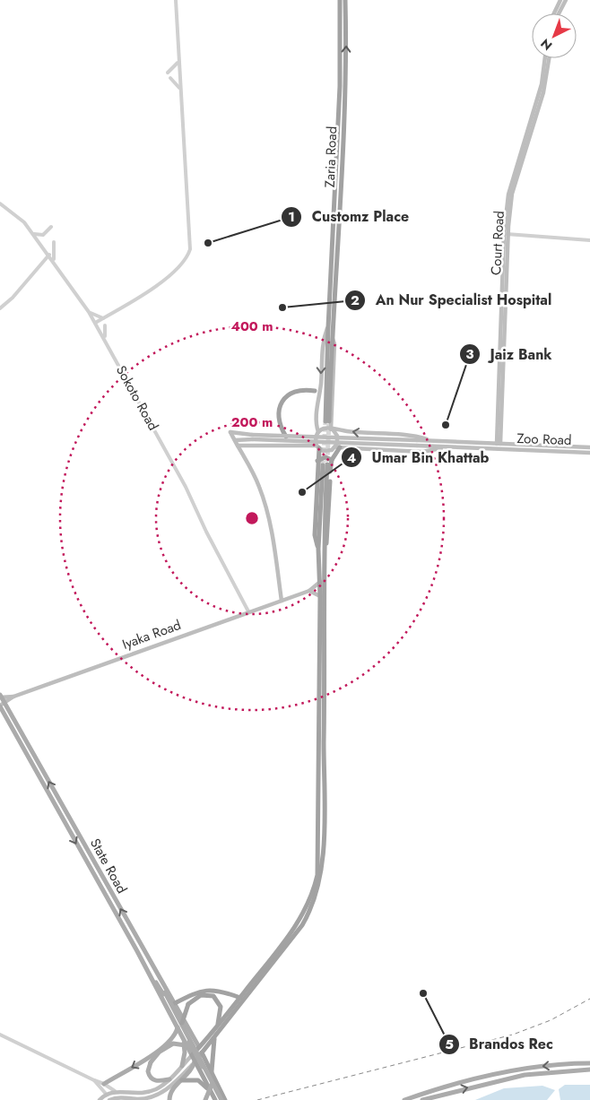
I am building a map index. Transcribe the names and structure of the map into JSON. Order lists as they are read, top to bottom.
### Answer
{
  "streets": {
    "highway": ["Zaria Road"],
    "main road": [
      "Court Road",
      "Zoo Road",
      "Iyaka Road",
      "State Road"
    ],
    "street": ["Sokoto Road"]
  },
  "crossings": [
    ["Court Road", "Zoo Road"],
    ["Sokoto Road", "Iyaka Road"],
    ["Iyaka Road", "State Road"]
  ],
  "places": [
    "Customz Place",
    "An Nur Specialist Hospital",
    "Jaiz Bank",
    "Umar Bin Khattab",
    "Brandos Rec"
  ],
  "north": "bottom left",
  "rings": ["400 m", "200 m"]
}
